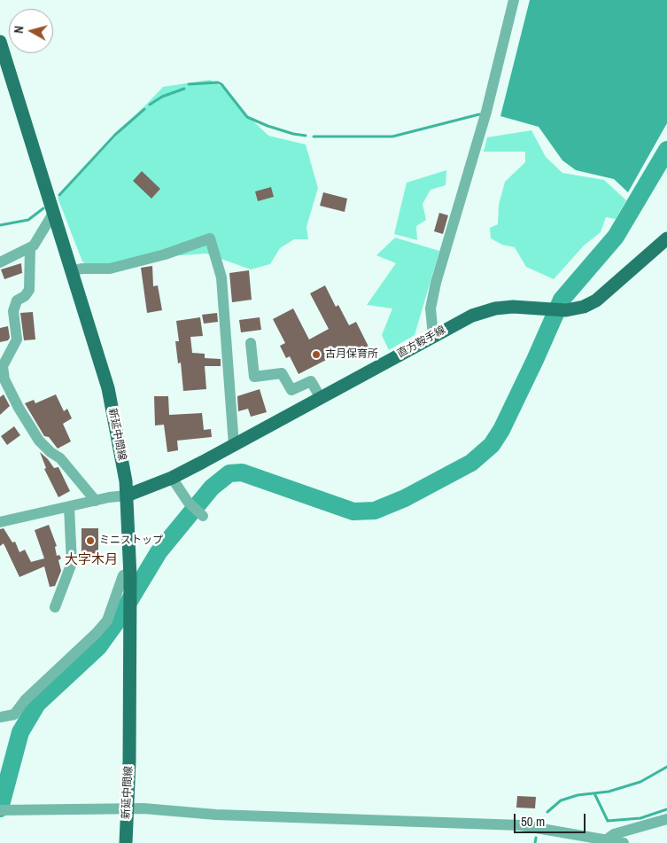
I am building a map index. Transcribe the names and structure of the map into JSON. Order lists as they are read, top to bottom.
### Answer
{
  "streets": {
    "main road": ["直方鞍手線", "新延中間線"]
  },
  "crossings": [
    ["直方鞍手線", "新延中間線"]
  ],
  "districts": ["大字木月"],
  "places": ["古月保育所", "ミニストップ"],
  "scale_bar": "50 m",
  "north": "left"
}
